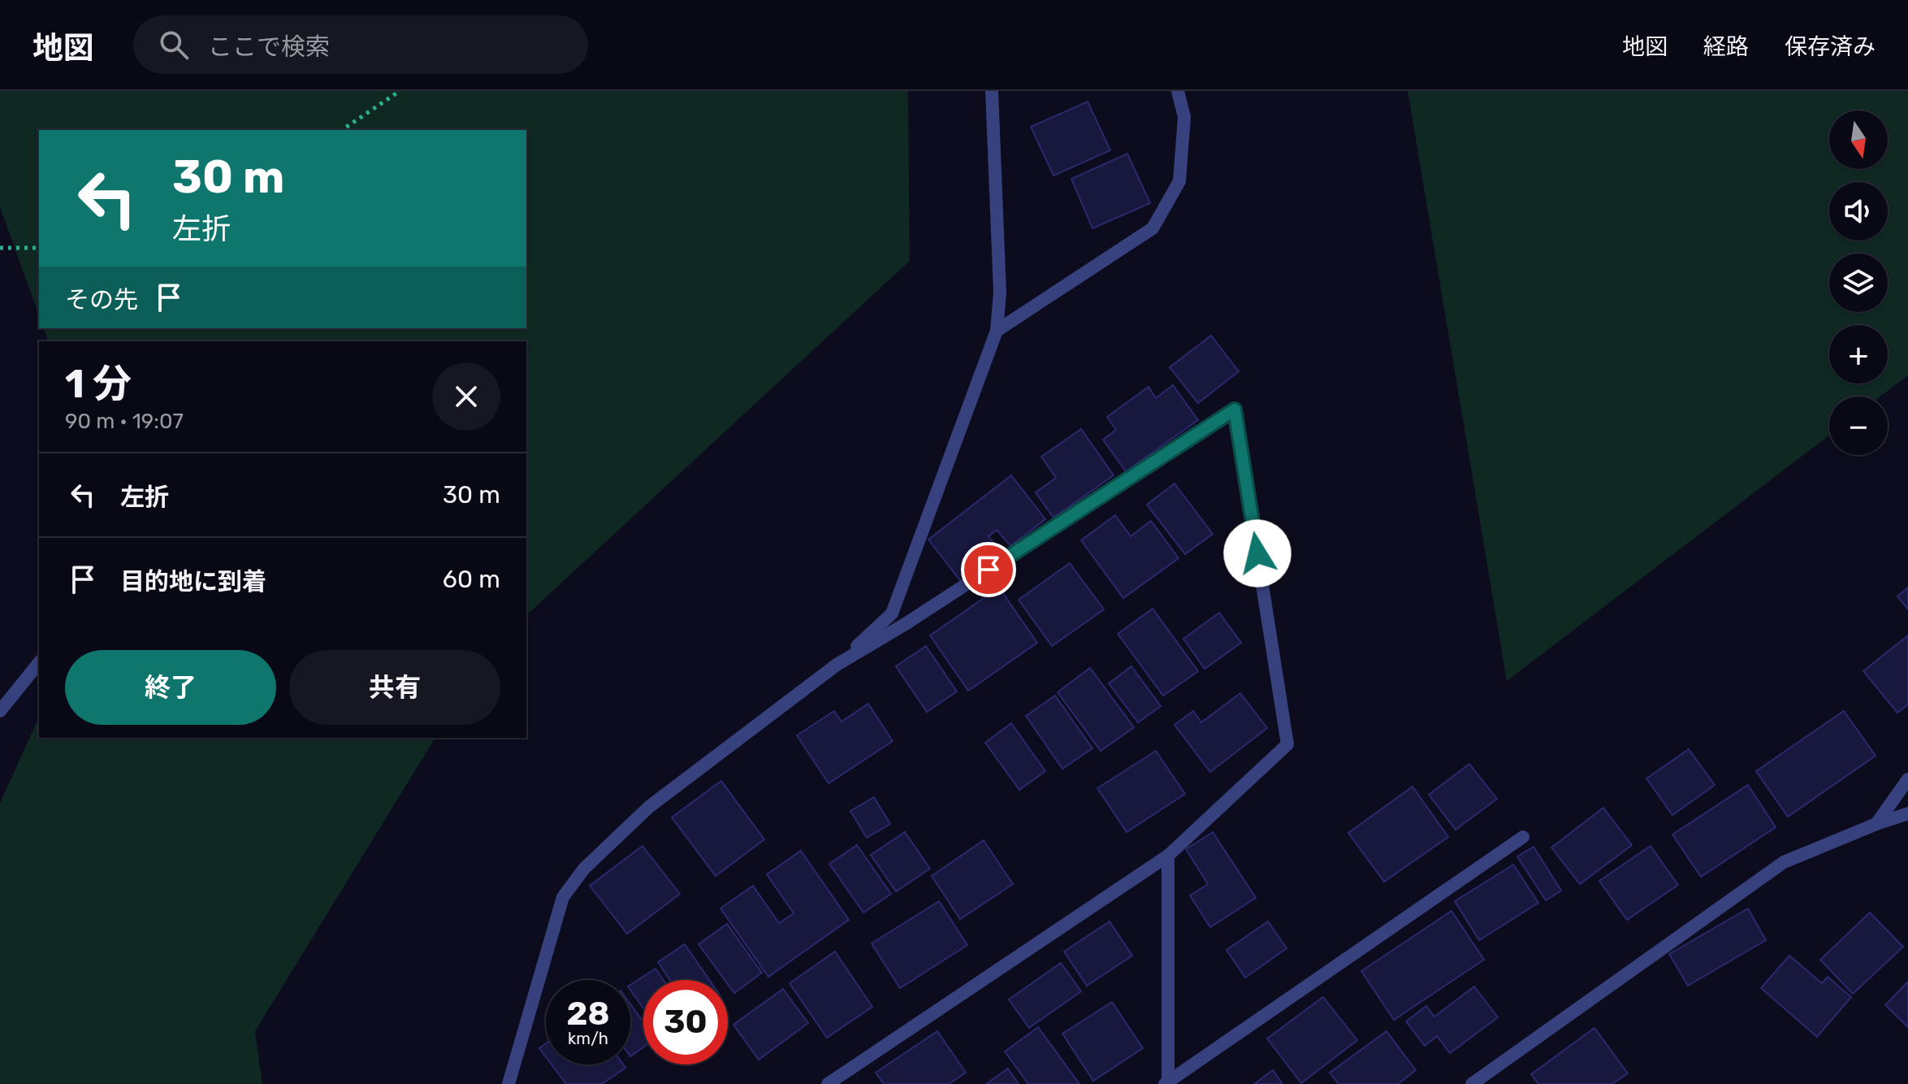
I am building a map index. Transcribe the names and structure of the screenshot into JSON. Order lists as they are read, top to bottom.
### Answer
{
  "north": "bottom",
  "page": {
    "header": "地図",
    "search": "ここで検索",
    "nav": ["地図", "経路", "保存済み"],
    "map_buttons": ["+", "−"],
    "turn": ["30 m", "左折"],
    "then": "その先",
    "heading": ["1 分", "90 m · 19:07"],
    "list": [
      {
        "name": "左折",
        "value": "30 m"
      },
      {
        "name": "目的地に到着",
        "value": "60 m"
      }
    ],
    "buttons": ["終了", "共有"],
    "speed": "28 km/h",
    "limit": "30"
  }
}
